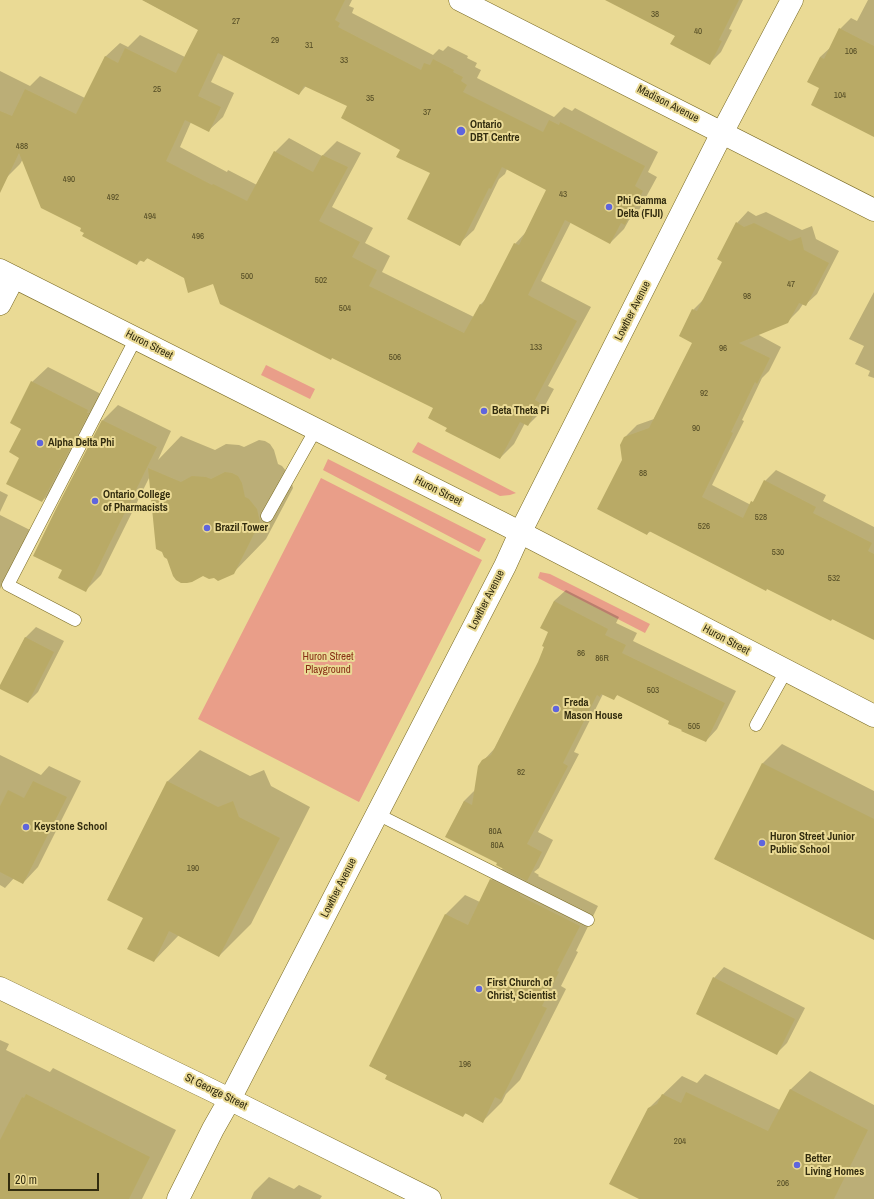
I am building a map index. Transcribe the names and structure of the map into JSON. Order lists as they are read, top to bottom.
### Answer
{
  "streets": {
    "street": [
      "Madison Avenue",
      "Lowther Avenue",
      "Huron Street",
      "St George Street"
    ]
  },
  "crossings": [
    ["Madison Avenue", "Lowther Avenue"],
    ["Lowther Avenue", "Huron Street"],
    ["Lowther Avenue", "St George Street"]
  ],
  "parks": ["Huron Street Playground"],
  "places": [
    "Ontario DBT Centre",
    "Phi Gamma Delta (FIJI)",
    "Beta Theta Pi",
    "Alpha Delta Phi",
    "Ontario College of Pharmacists",
    "Brazil Tower",
    "Freda Mason House",
    "Keystone School",
    "Huron Street Junior Public School",
    "First Church of Christ, Scientist",
    "Better Living Homes"
  ],
  "house_numbers": [
    "38",
    "27",
    "40",
    "29",
    "31",
    "106",
    "33",
    "25",
    "104",
    "35",
    "37",
    "488",
    "490",
    "43",
    "492",
    "494",
    "496",
    "500",
    "502",
    "47",
    "98",
    "504",
    "133",
    "96",
    "506",
    "92",
    "90",
    "88",
    "528",
    "526",
    "530",
    "532",
    "86",
    "86R",
    "503",
    "505",
    "82",
    "80A",
    "80A",
    "190",
    "196",
    "204",
    "206"
  ],
  "scale_bar": "20 m"
}
